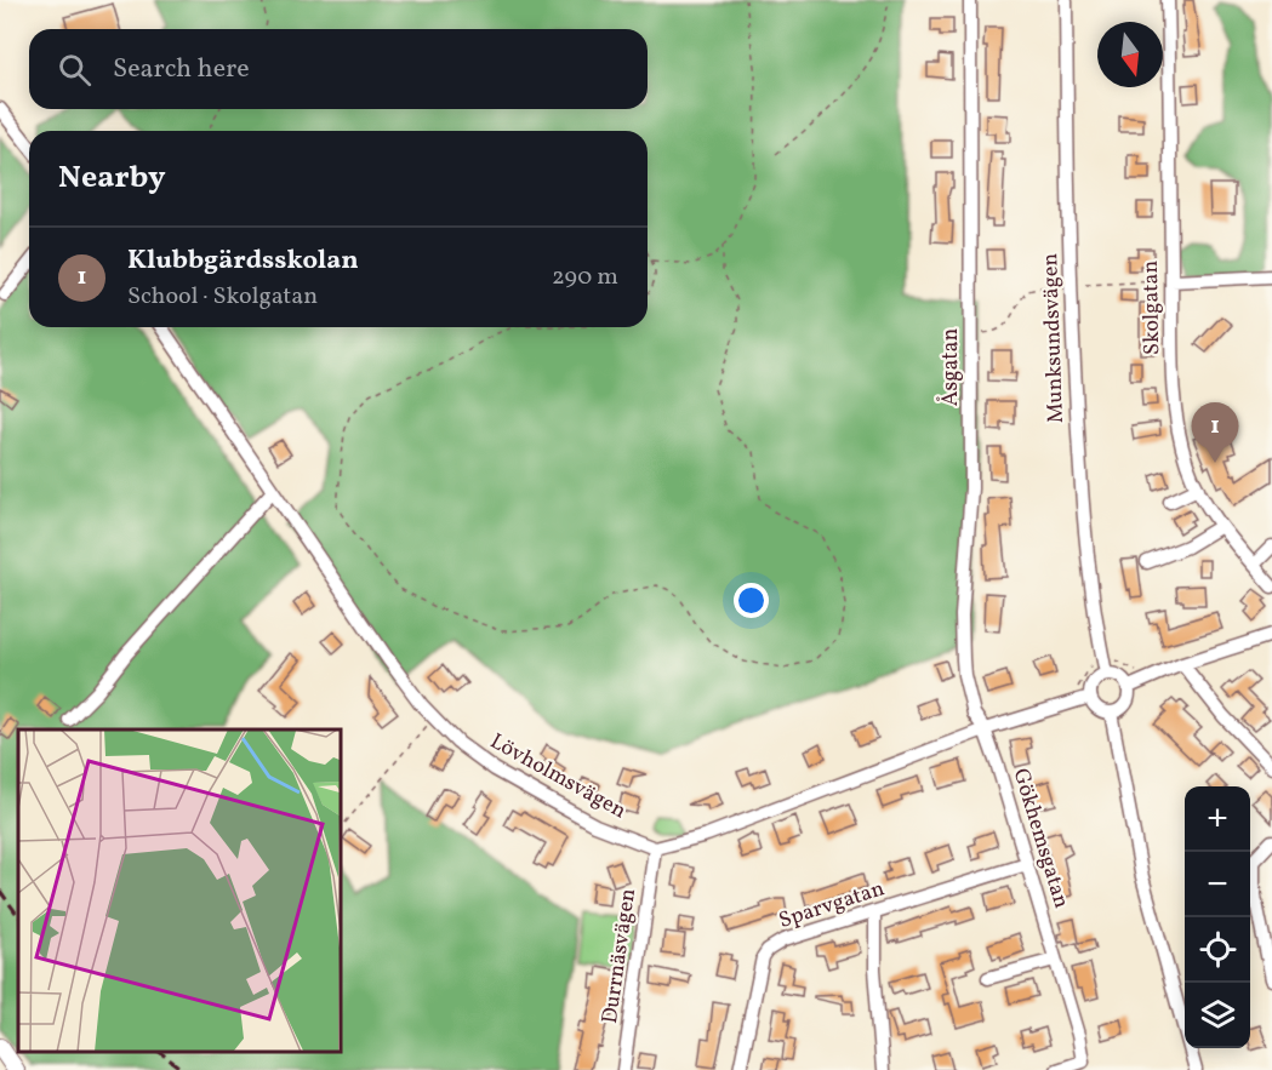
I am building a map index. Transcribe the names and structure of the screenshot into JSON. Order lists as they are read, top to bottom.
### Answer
{
  "streets": {
    "street": [
      "Skolgatan",
      "Munksundsvägen",
      "Åsgatan",
      "Lövholmsvägen",
      "Gökhemsgatan",
      "Sparvgatan",
      "Durrnäsvägen"
    ]
  },
  "crossings": [
    ["Åsgatan", "Gökhemsgatan"],
    ["Lövholmsvägen", "Durrnäsvägen"],
    ["Gökhemsgatan", "Sparvgatan"]
  ],
  "north": "bottom",
  "page": {
    "search": "Search here",
    "heading": "Nearby",
    "list": [
      {
        "mark": "1",
        "name": "Klubbgärdsskolan",
        "note": "School · Skolgatan",
        "value": "290 m"
      }
    ],
    "pins": "1",
    "map_buttons": ["+", "−"]
  }
}
